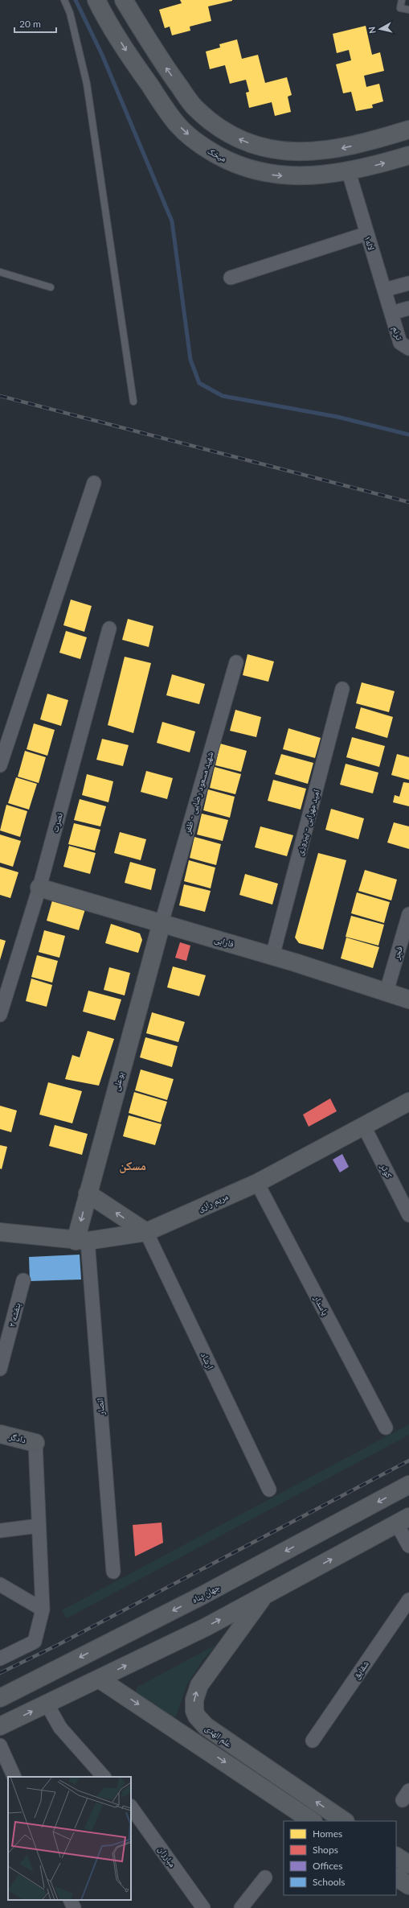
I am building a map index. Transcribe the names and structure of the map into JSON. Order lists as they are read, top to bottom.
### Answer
{
  "streets": {
    "street": [
      "میخک",
      "لاله۱",
      "ترنم",
      "شهید مسعود رضایی - ظفر",
      "نصرت",
      "امید مهرابی - پیروزی",
      "فارابی",
      "فجر",
      "بوعلی",
      "کوثر",
      "مریم رازی",
      "پاسدار",
      "بنفشه ۲",
      "ارشاد",
      "انصار",
      "دادگر",
      "جهان پناه",
      "شقایق",
      "علم الهدی",
      "مبارزان"
    ]
  },
  "crossings": [
    ["میخک", "لاله۱"],
    ["لاله۱", "ترنم"],
    ["شهید مسعود رضایی - ظفر", "فارابی"],
    ["شهید مسعود رضایی - ظفر", "بوعلی"],
    ["نصرت", "فارابی"],
    ["امید مهرابی - پیروزی", "فارابی"],
    ["فارابی", "فجر"],
    ["فارابی", "بوعلی"],
    ["بوعلی", "مریم رازی"],
    ["بوعلی", "انصار"],
    ["کوثر", "مریم رازی"],
    ["مریم رازی", "پاسدار"],
    ["مریم رازی", "ارشاد"],
    ["مریم رازی", "انصار"]
  ],
  "one_way": ["میخک"],
  "districts": ["مسکن"],
  "legend": [
    "Homes",
    "Shops",
    "Offices",
    "Schools"
  ],
  "scale_bar": "20 m",
  "north": "left"
}
